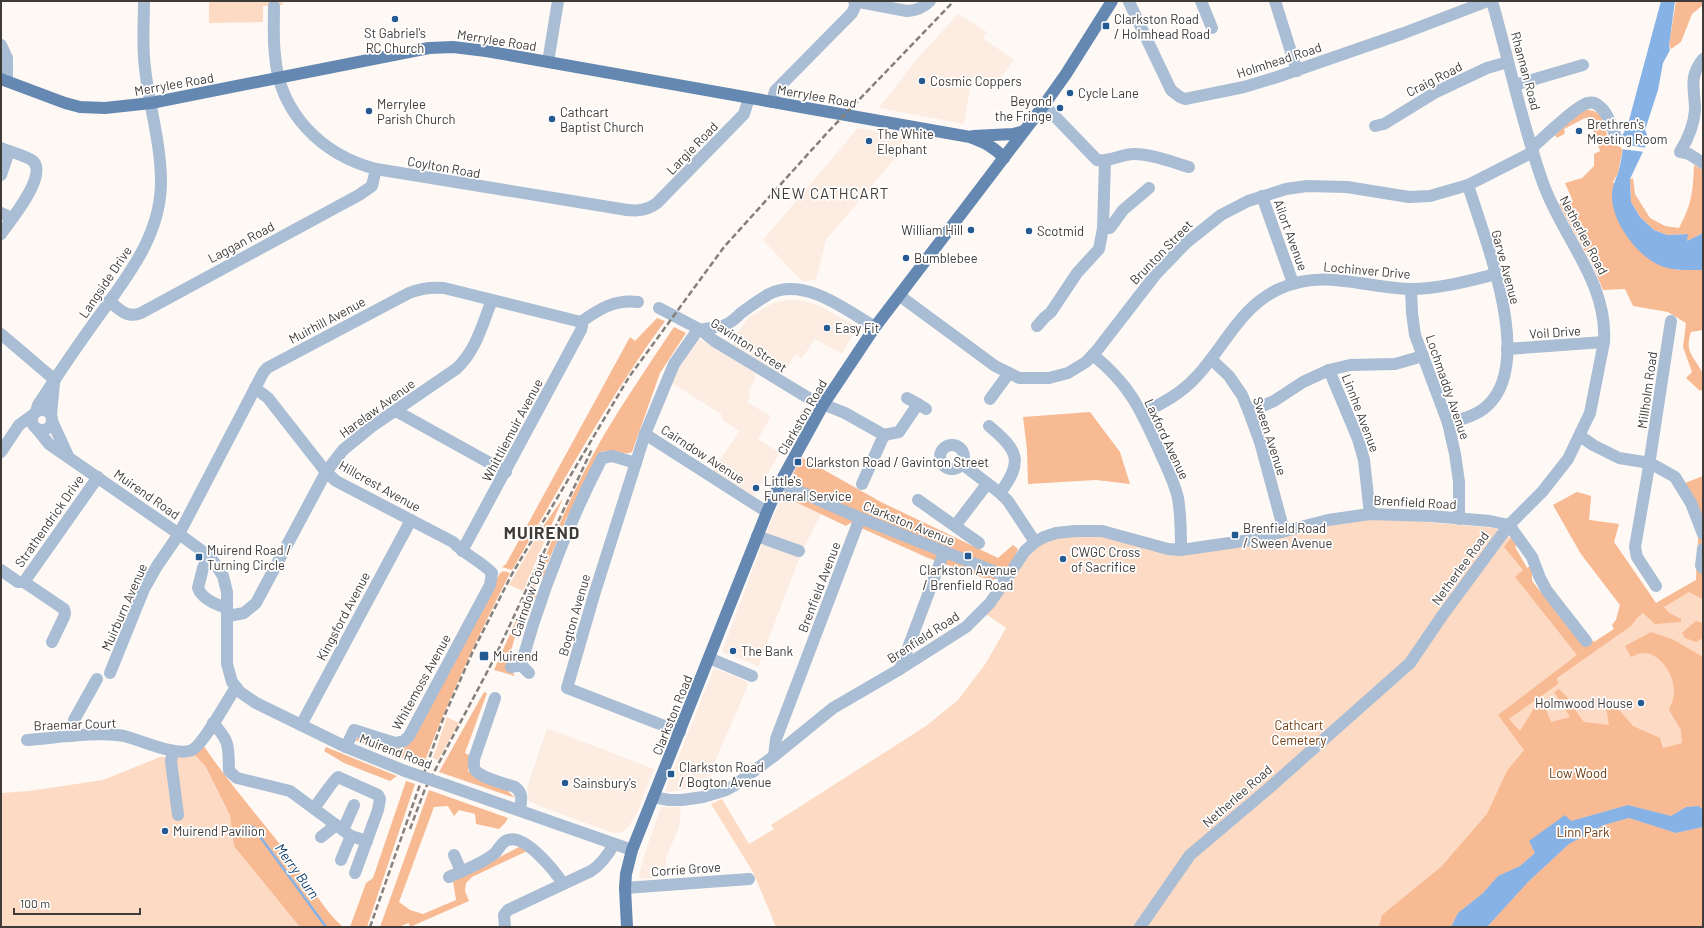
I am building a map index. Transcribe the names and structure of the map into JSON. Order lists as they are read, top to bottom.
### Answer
{
  "streets": {
    "main road": ["Merrylee Road", "Clarkston Road"],
    "street": [
      "Holmhead Road",
      "Rhannan Road",
      "Craig Road",
      "Largie Road",
      "Coylton Road",
      "Ailort Avenue",
      "Netherlee Road",
      "Laggan Road",
      "Brunton Street",
      "Garve Avenue",
      "Lochinver Drive",
      "Langside Drive",
      "Muirhill Avenue",
      "Voil Drive",
      "Gavinton Street",
      "Lochmaddy Avenue",
      "Millholm Road",
      "Harelaw Avenue",
      "Linnhe Avenue",
      "Whittliemuir Avenue",
      "Sween Avenue",
      "Laxford Avenue",
      "Cairndow Avenue",
      "Hillcrest Avenue",
      "Muirend Road",
      "Brenfield Road",
      "Strathendrick Drive",
      "Clarkston Avenue",
      "Brenfield Avenue",
      "Cairndow Court",
      "Muirburn Avenue",
      "Bogton Avenue",
      "Kingsford Avenue",
      "Whitemoss Avenue",
      "Braemar Court",
      "Corrie Grove"
    ]
  },
  "crossings": [
    ["Merrylee Road", "Largie Road"],
    ["Merrylee Road", "Coylton Road"],
    ["Merrylee Road", "Langside Drive"],
    ["Merrylee Road", "Clarkston Road"],
    ["Rhannan Road", "Craig Road"],
    ["Rhannan Road", "Netherlee Road"],
    ["Rhannan Road", "Brunton Street"],
    ["Largie Road", "Coylton Road"],
    ["Coylton Road", "Laggan Road"],
    ["Ailort Avenue", "Brunton Street"],
    ["Ailort Avenue", "Lochinver Drive"],
    ["Netherlee Road", "Brunton Street"],
    ["Netherlee Road", "Voil Drive"],
    ["Netherlee Road", "Brenfield Road"],
    ["Laggan Road", "Langside Drive"],
    ["Brunton Street", "Garve Avenue"],
    ["Brunton Street", "Clarkston Road"],
    ["Brunton Street", "Laxford Avenue"],
    ["Garve Avenue", "Lochinver Drive"],
    ["Garve Avenue", "Voil Drive"],
    ["Garve Avenue", "Lochmaddy Avenue"],
    ["Lochinver Drive", "Lochmaddy Avenue"],
    ["Lochinver Drive", "Sween Avenue"],
    ["Lochinver Drive", "Laxford Avenue"],
    ["Langside Drive", "Muirend Road"],
    ["Muirhill Avenue", "Harelaw Avenue"],
    ["Muirhill Avenue", "Whittliemuir Avenue"],
    ["Muirhill Avenue", "Hillcrest Avenue"],
    ["Muirhill Avenue", "Muirend Road"],
    ["Muirhill Avenue", "Muirburn Avenue"],
    ["Gavinton Street", "Clarkston Road"],
    ["Gavinton Street", "Bogton Avenue"],
    ["Lochmaddy Avenue", "Brenfield Road"],
    ["Harelaw Avenue", "Hillcrest Avenue"],
    ["Harelaw Avenue", "Muirend Road"],
    ["Linnhe Avenue", "Brenfield Road"],
    ["Clarkston Road", "Cairndow Avenue"],
    ["Clarkston Road", "Muirend Road"],
    ["Clarkston Road", "Brenfield Road"],
    ["Clarkston Road", "Clarkston Avenue"],
    ["Clarkston Road", "Bogton Avenue"],
    ["Clarkston Road", "Corrie Grove"],
    ["Whittliemuir Avenue", "Hillcrest Avenue"],
    ["Sween Avenue", "Brenfield Road"],
    ["Laxford Avenue", "Brenfield Road"],
    ["Cairndow Avenue", "Bogton Avenue"],
    ["Hillcrest Avenue", "Kingsford Avenue"],
    ["Hillcrest Avenue", "Whitemoss Avenue"],
    ["Muirend Road", "Strathendrick Drive"],
    ["Muirend Road", "Muirburn Avenue"],
    ["Muirend Road", "Kingsford Avenue"],
    ["Muirend Road", "Whitemoss Avenue"],
    ["Brenfield Road", "Clarkston Avenue"],
    ["Brenfield Road", "Brenfield Avenue"],
    ["Clarkston Avenue", "Brenfield Avenue"],
    ["Cairndow Court", "Bogton Avenue"]
  ],
  "districts": ["NEW CATHCART", "MUIREND"],
  "water": ["Merry Burn"],
  "parks": ["Cathcart Cemetery", "Low Wood", "Linn Park"],
  "places": {
    "other": [
      "St Gabriel's RC Church",
      "Cosmic Coppers",
      "Cycle Lane",
      "Beyond the Fringe",
      "Merrylee Parish Church",
      "Cathcart Baptist Church",
      "Brethren's Meeting Room",
      "The White Elephant",
      "William Hill",
      "Scotmid",
      "Bumblebee",
      "Easy Fit",
      "Little's Funeral Service",
      "CWGC Cross of Sacrifice",
      "The Bank",
      "Holmwood House",
      "Sainsbury's",
      "Muirend Pavilion"
    ],
    "transit": [
      "Clarkston Road / Holmhead Road",
      "Clarkston Road / Gavinton Street",
      "Brenfield Road / Sween Avenue",
      "Clarkston Avenue / Brenfield Road",
      "Muirend Road / Turning Circle",
      "Muirend",
      "Clarkston Road / Bogton Avenue"
    ]
  },
  "scale_bar": "100 m"
}
